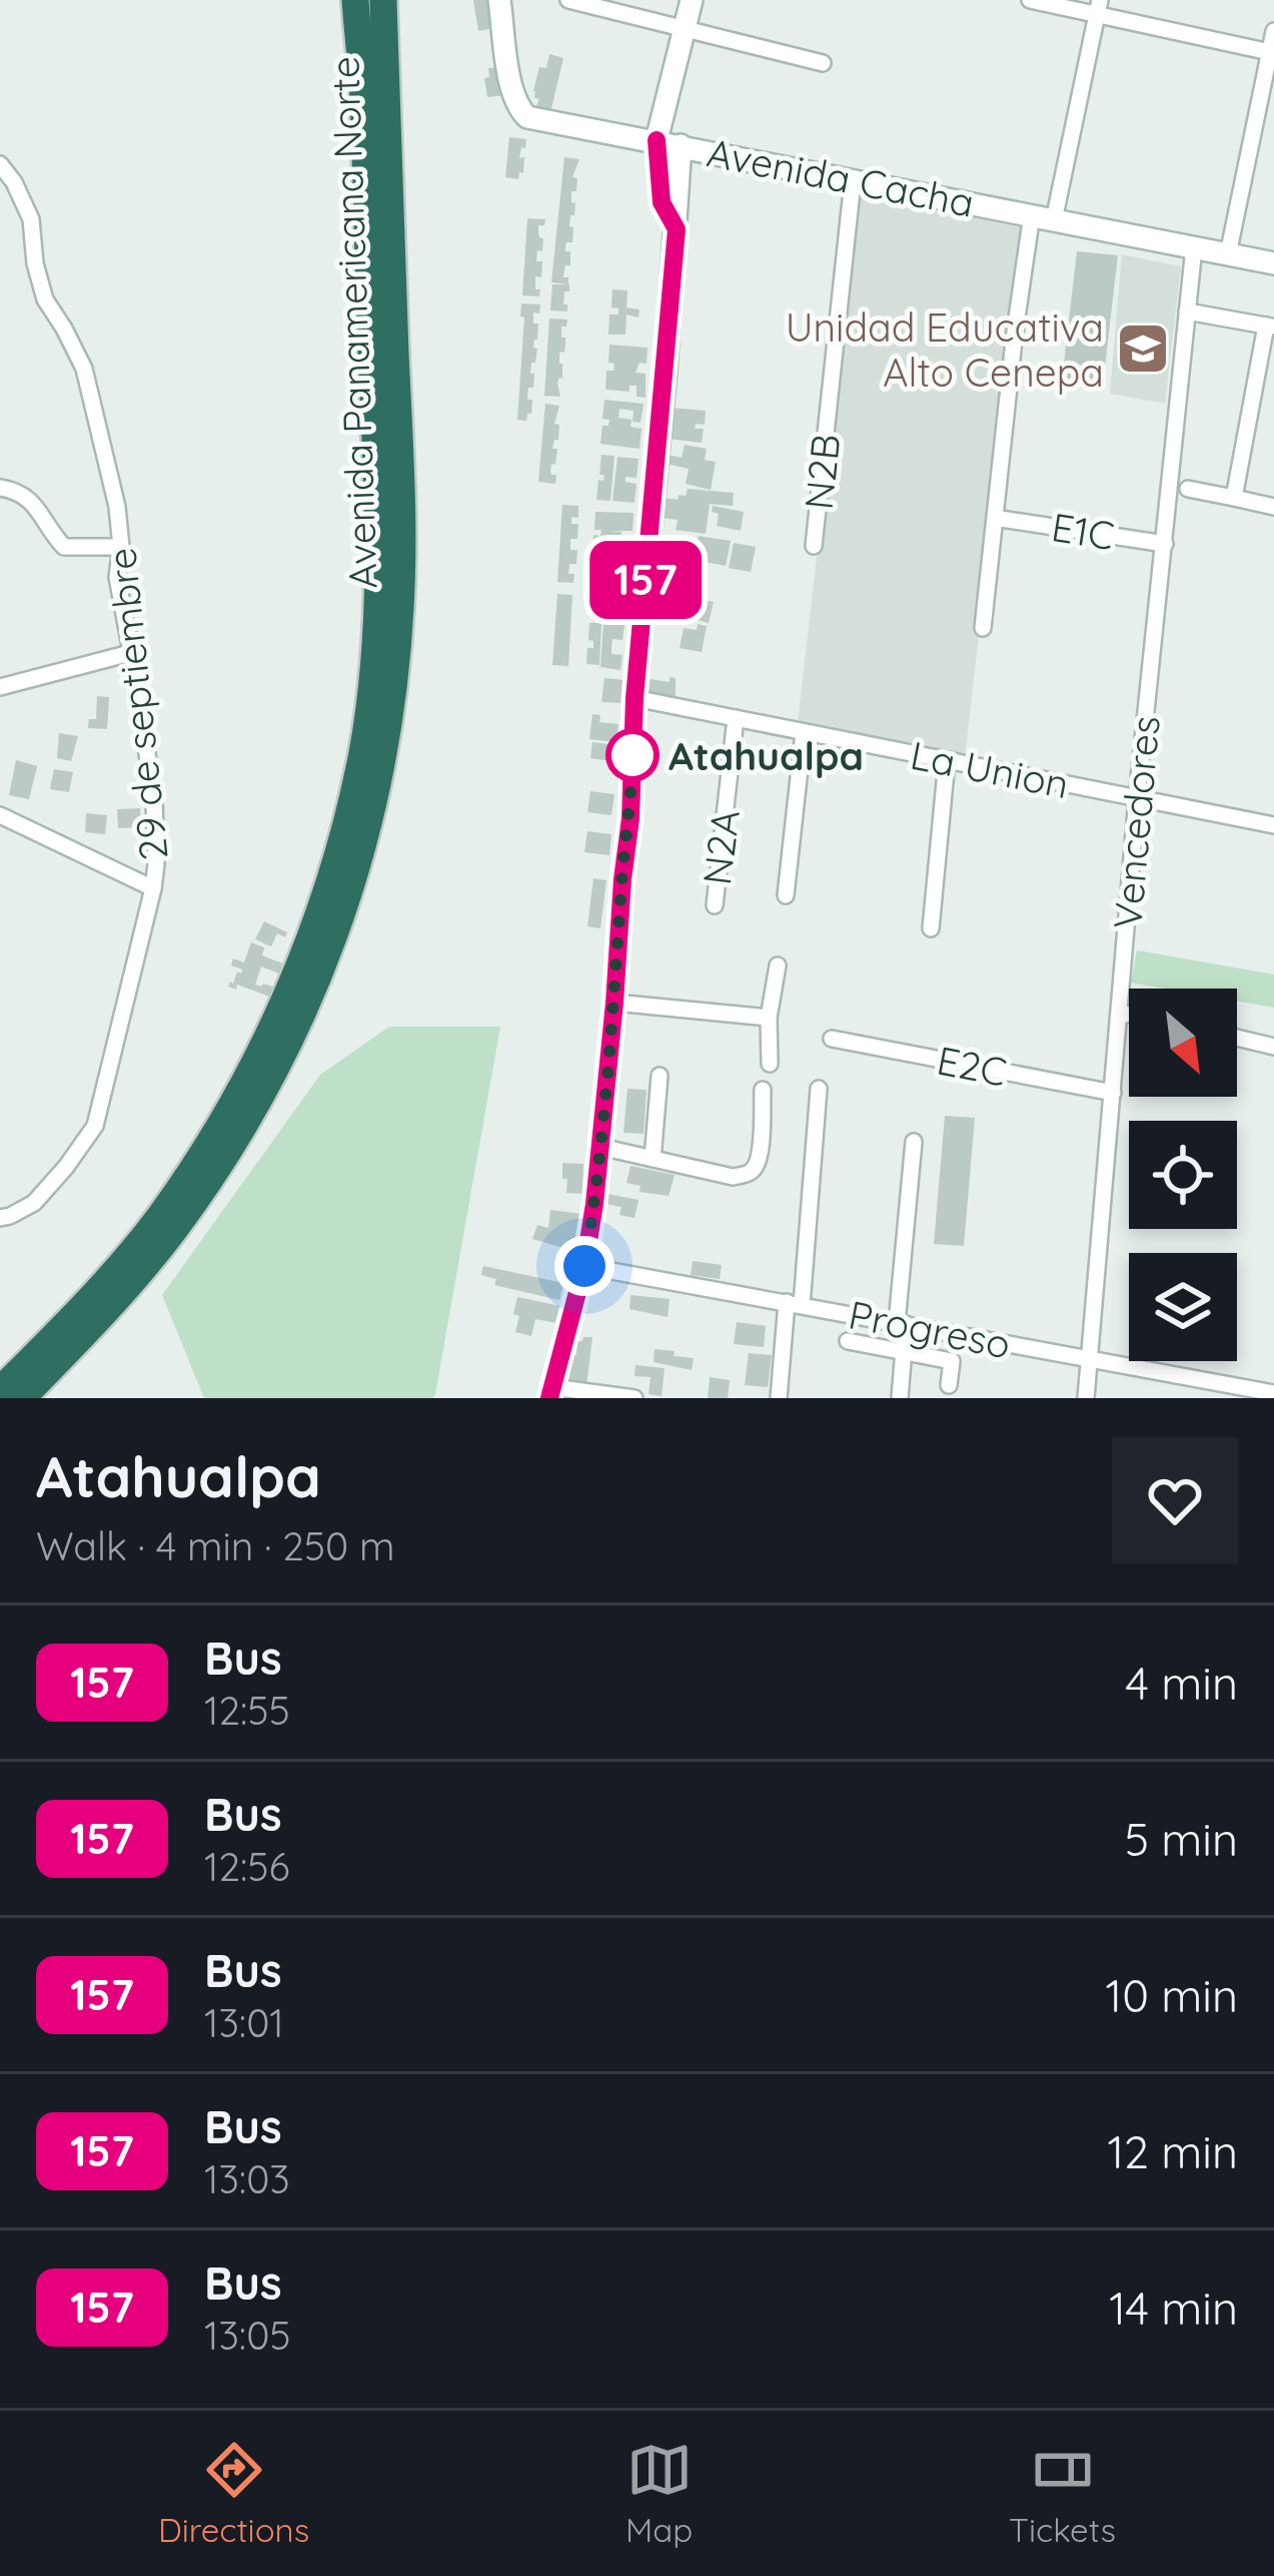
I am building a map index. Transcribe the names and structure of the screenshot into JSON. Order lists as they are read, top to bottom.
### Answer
{
  "streets": {
    "highway": ["Avenida Panamericana Norte"],
    "street": [
      "Avenida Cacha",
      "N2B",
      "E1C",
      "29 de septiembre",
      "La Union",
      "Vencedores",
      "N2A",
      "E2C",
      "Progreso"
    ]
  },
  "crossings": [
    ["Avenida Cacha", "N2B"],
    ["Avenida Cacha", "Vencedores"],
    ["E1C", "Vencedores"],
    ["La Union", "Vencedores"],
    ["La Union", "N2A"],
    ["Vencedores", "E2C"],
    ["Vencedores", "Progreso"]
  ],
  "places": {
    "school or university": ["Unidad Educativa Alto Cenepa"],
    "other": ["Atahualpa"]
  },
  "lines": ["bus line 157"],
  "north": "bottom right",
  "page": {
    "on_map": "157",
    "heading": ["Atahualpa", "Walk · 4 min · 250 m"],
    "list": [
      {
        "mark": "157",
        "name": "Bus",
        "note": "12:55",
        "value": "4 min"
      },
      {
        "mark": "157",
        "name": "Bus",
        "note": "12:56",
        "value": "5 min"
      },
      {
        "mark": "157",
        "name": "Bus",
        "note": "13:01",
        "value": "10 min"
      },
      {
        "mark": "157",
        "name": "Bus",
        "note": "13:03",
        "value": "12 min"
      },
      {
        "mark": "157",
        "name": "Bus",
        "note": "13:05",
        "value": "14 min"
      }
    ],
    "tabs": ["Directions", "Map", "Tickets"]
  }
}
